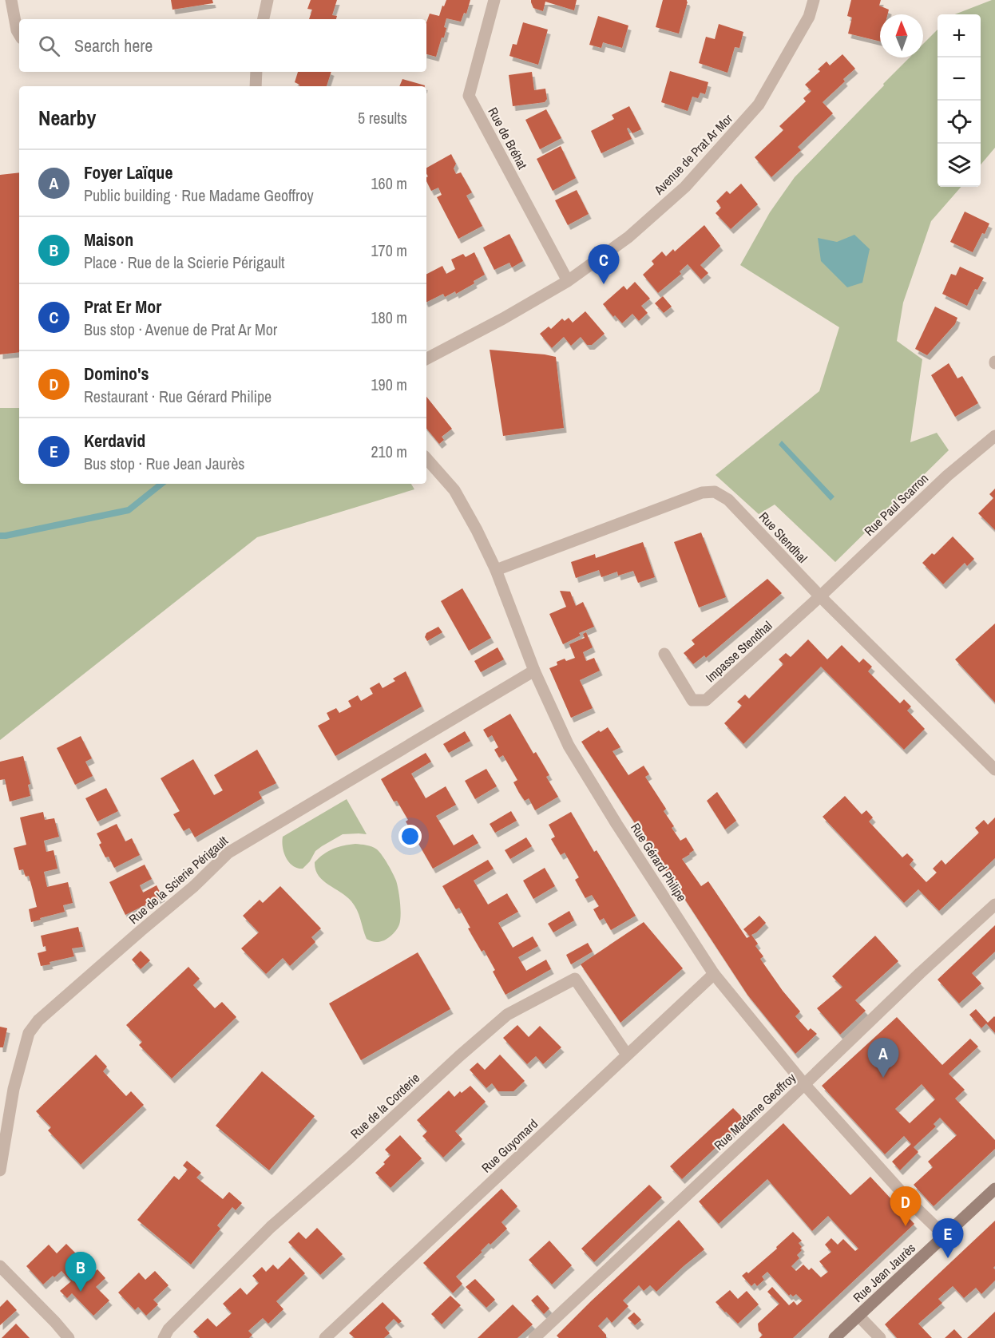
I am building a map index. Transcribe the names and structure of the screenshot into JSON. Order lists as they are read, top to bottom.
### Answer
{
  "streets": {
    "main road": ["Rue Jean Jaurès"],
    "street": [
      "Rue de Bréhat",
      "Avenue de Prat Ar Mor",
      "Rue Paul Scarron",
      "Rue Stendhal",
      "Impasse Stendhal",
      "Rue Gérard Philipe",
      "Rue de la Scierie Périgault",
      "Rue de la Corderie",
      "Rue Madame Geoffroy",
      "Rue Guyomard"
    ]
  },
  "crossings": [
    ["Rue de Bréhat", "Avenue de Prat Ar Mor"],
    ["Rue Paul Scarron", "Rue Stendhal"],
    ["Rue Paul Scarron", "Impasse Stendhal"],
    ["Rue Stendhal", "Impasse Stendhal"],
    ["Rue Stendhal", "Rue Gérard Philipe"],
    ["Rue Gérard Philipe", "Rue de la Scierie Périgault"],
    ["Rue Gérard Philipe", "Rue Madame Geoffroy"],
    ["Rue Gérard Philipe", "Rue Guyomard"],
    ["Rue Gérard Philipe", "Rue Jean Jaurès"],
    ["Rue de la Corderie", "Rue Guyomard"]
  ],
  "north": "top",
  "page": {
    "map_buttons": ["+", "−"],
    "search": "Search here",
    "heading": ["Nearby", "5 results"],
    "list": [
      {
        "mark": "A",
        "name": "Foyer Laïque",
        "note": "Public building · Rue Madame Geoffroy",
        "value": "160 m"
      },
      {
        "mark": "B",
        "name": "Maison",
        "note": "Place · Rue de la Scierie Périgault",
        "value": "170 m"
      },
      {
        "mark": "C",
        "name": "Prat Er Mor",
        "note": "Bus stop · Avenue de Prat Ar Mor",
        "value": "180 m"
      },
      {
        "mark": "D",
        "name": "Domino's",
        "note": "Restaurant · Rue Gérard Philipe",
        "value": "190 m"
      },
      {
        "mark": "E",
        "name": "Kerdavid",
        "note": "Bus stop · Rue Jean Jaurès",
        "value": "210 m"
      }
    ],
    "pins": [
      "C",
      "A",
      "D",
      "E",
      "B"
    ]
  }
}
